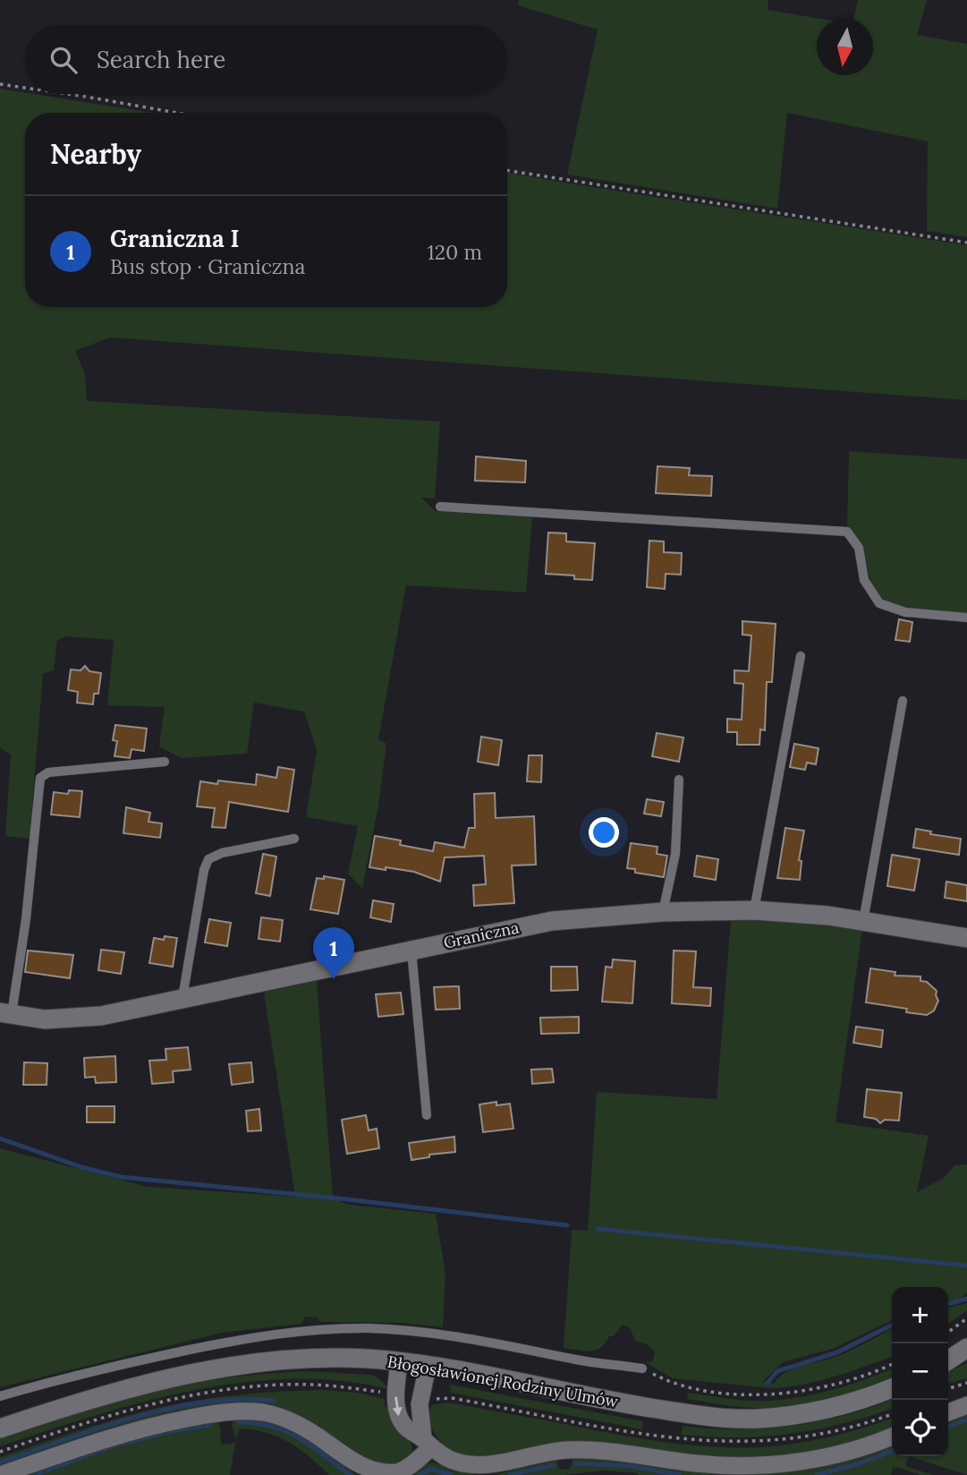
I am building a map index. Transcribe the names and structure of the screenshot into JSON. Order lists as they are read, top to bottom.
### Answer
{
  "streets": {
    "street": ["Graniczna", "Błogosławionej Rodziny Ulmów"]
  },
  "north": "bottom",
  "page": {
    "search": "Search here",
    "heading": "Nearby",
    "list": [
      {
        "mark": "1",
        "name": "Graniczna I",
        "note": "Bus stop · Graniczna",
        "value": "120 m"
      }
    ],
    "pins": "1",
    "map_buttons": ["+", "−"]
  }
}
